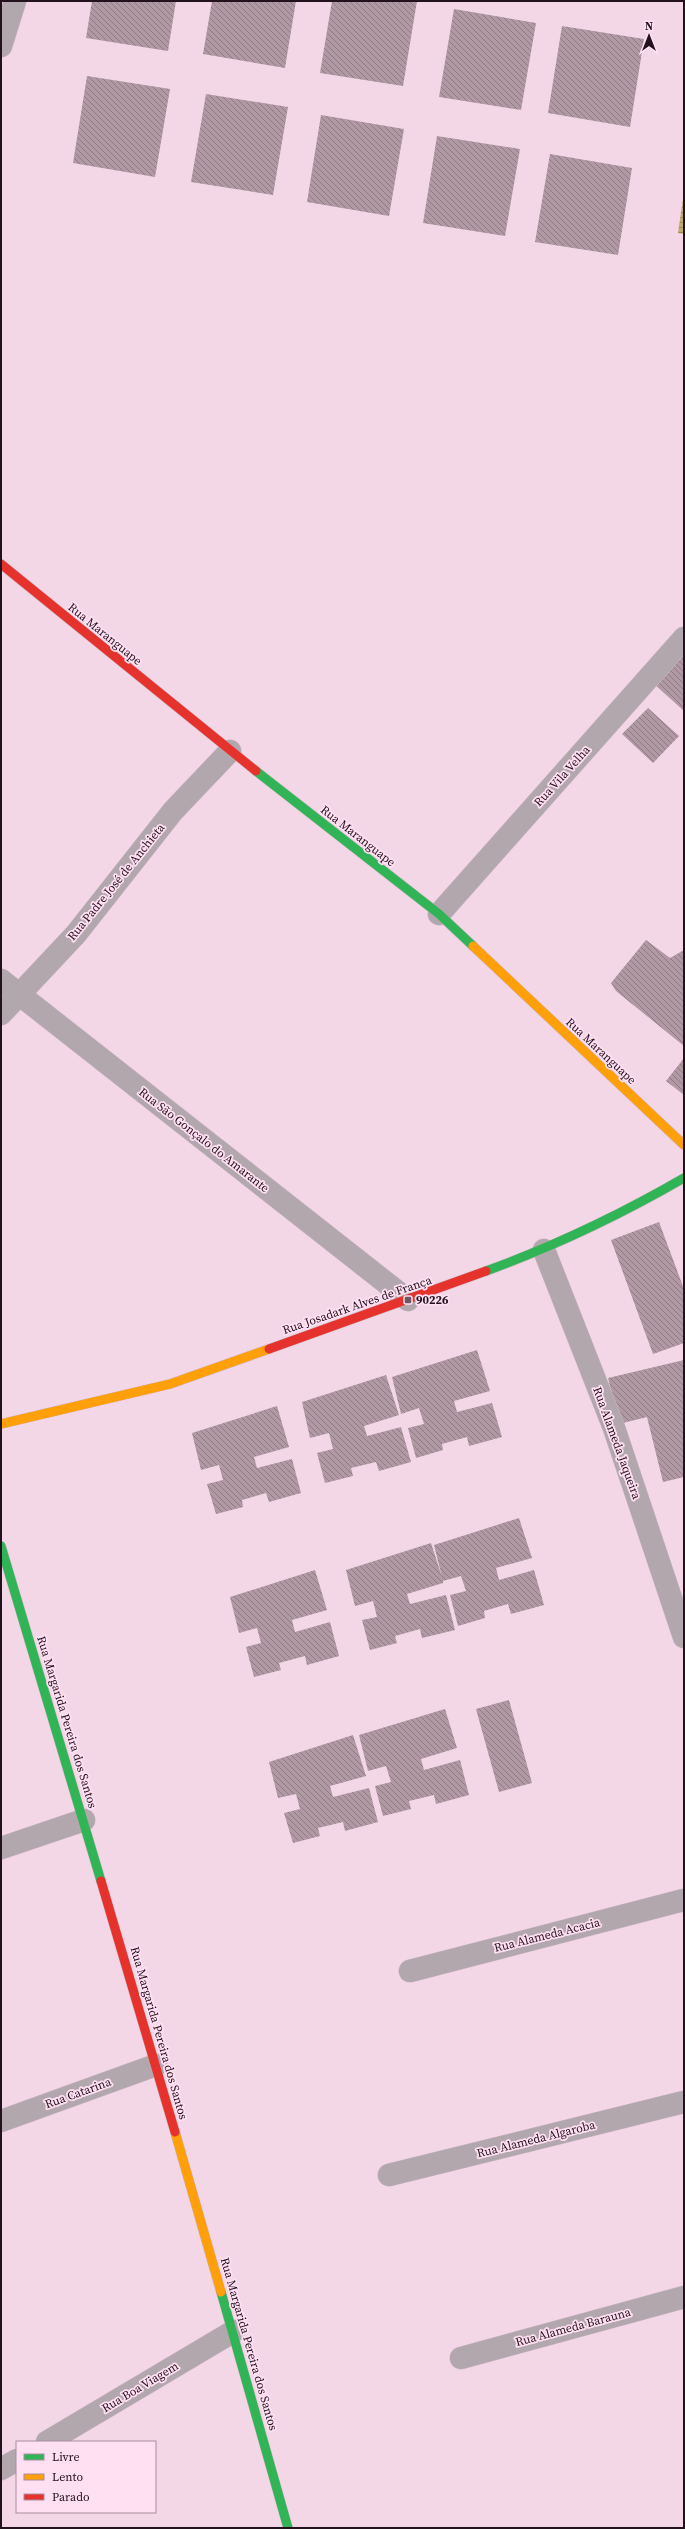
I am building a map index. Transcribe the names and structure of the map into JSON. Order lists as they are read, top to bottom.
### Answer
{
  "streets": {
    "street": [
      "Rua Maranguape",
      "Rua Vila Velha",
      "Rua Padre José de Anchieta",
      "Rua São Gonçalo do Amarante",
      "Rua Josadark Alves de França",
      "Rua Alameda Jaqueira",
      "Rua Margarida Pereira dos Santos",
      "Rua Alameda Acacia",
      "Rua Catarina",
      "Rua Alameda Algaroba",
      "Rua Alameda Barauna",
      "Rua Boa Viagem"
    ]
  },
  "crossings": [
    ["Rua Maranguape", "Rua Vila Velha"],
    ["Rua Maranguape", "Rua Padre José de Anchieta"],
    ["Rua Padre José de Anchieta", "Rua São Gonçalo do Amarante"],
    ["Rua São Gonçalo do Amarante", "Rua Josadark Alves de França"],
    ["Rua Josadark Alves de França", "Rua Alameda Jaqueira"],
    ["Rua Margarida Pereira dos Santos", "Rua Catarina"],
    ["Rua Margarida Pereira dos Santos", "Rua Boa Viagem"]
  ],
  "places": {
    "transit": ["90226"]
  },
  "legend": ["Livre", "Lento", "Parado"],
  "north": "top"
}
